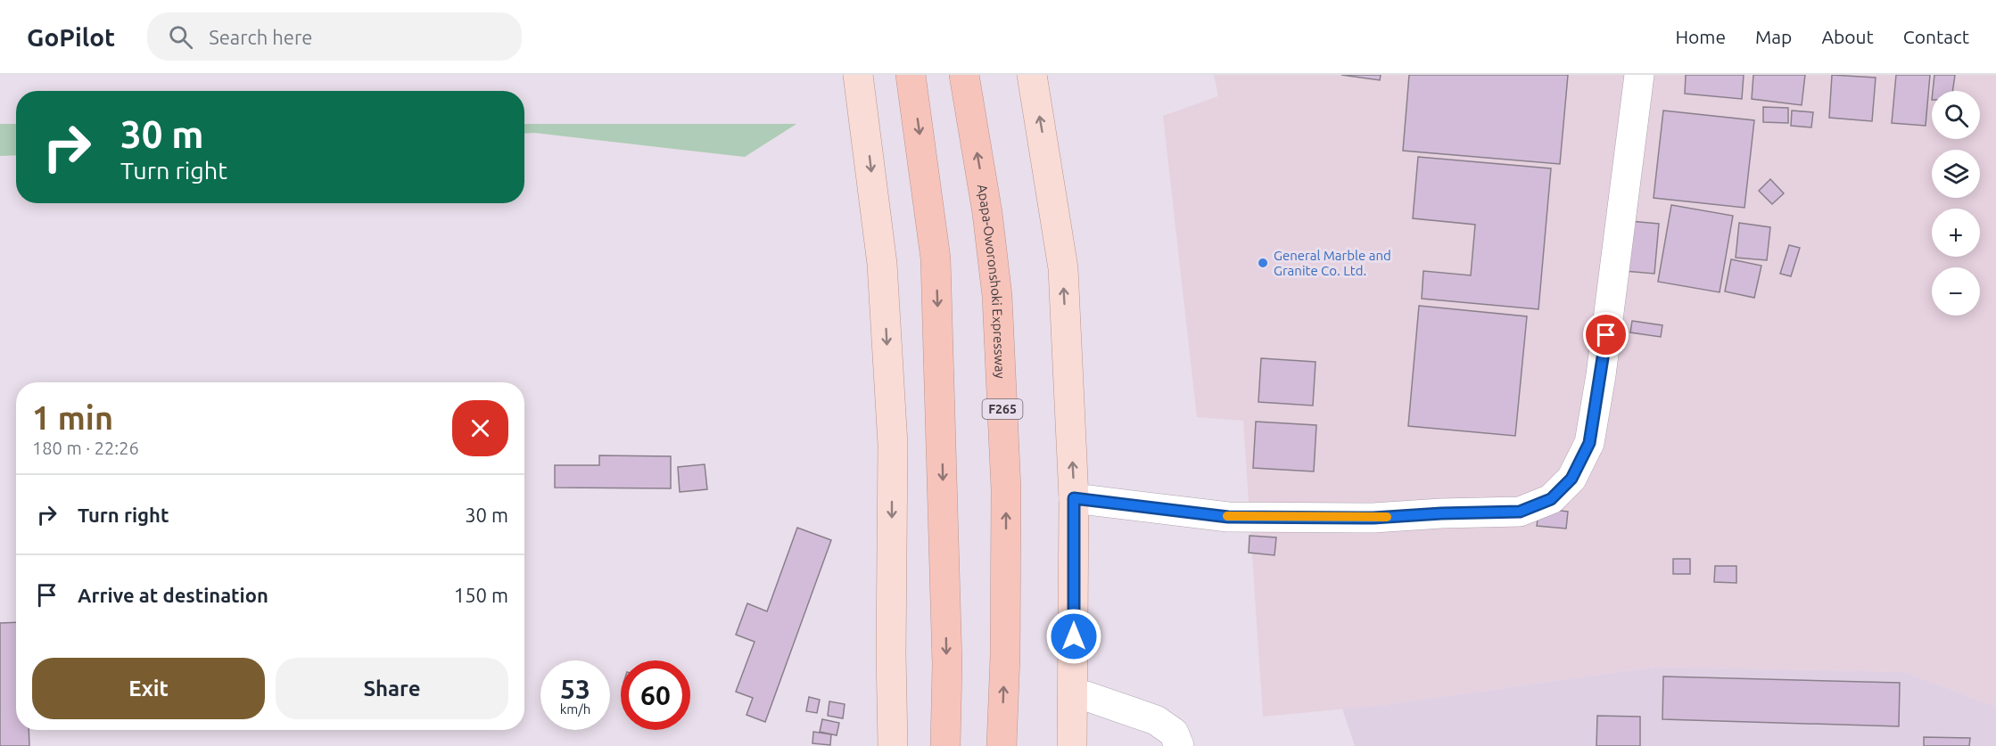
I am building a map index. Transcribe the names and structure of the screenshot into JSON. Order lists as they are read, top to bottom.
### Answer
{
  "streets": {
    "highway": ["Apapa-Oworonshoki Expressway", "F265"]
  },
  "places": ["General Marble and Granite Co. Ltd."],
  "page": {
    "header": "GoPilot",
    "search": "Search here",
    "nav": [
      "Home",
      "Map",
      "About",
      "Contact"
    ],
    "map_buttons": ["+", "−"],
    "turn": ["30 m", "Turn right"],
    "heading": ["1 min", "180 m · 22:26"],
    "list": [
      {
        "name": "Turn right",
        "value": "30 m"
      },
      {
        "name": "Arrive at destination",
        "value": "150 m"
      }
    ],
    "buttons": ["Exit", "Share"],
    "speed": "53 km/h",
    "limit": "60"
  }
}
